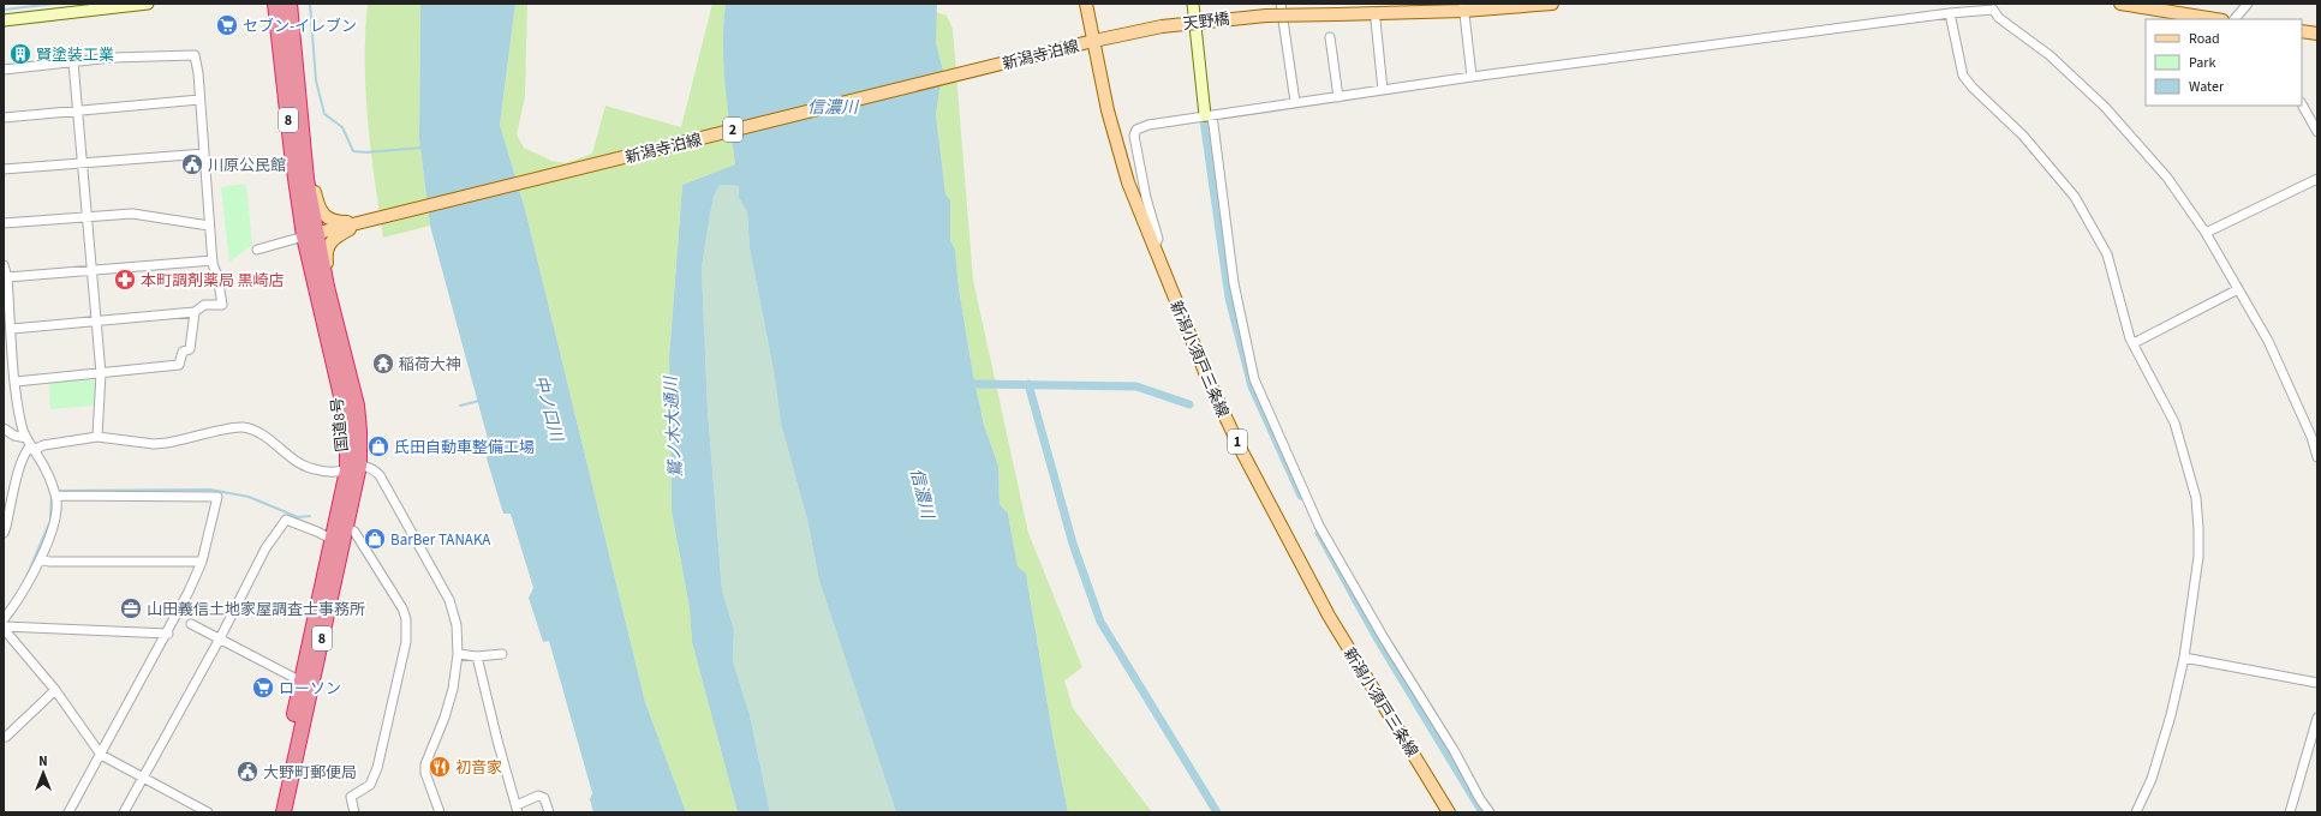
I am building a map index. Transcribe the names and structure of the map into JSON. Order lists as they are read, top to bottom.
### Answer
{
  "streets": {
    "highway": ["8", "国道8号"],
    "main road": [
      "天野橋",
      "新潟寺泊線",
      "2",
      "新潟小須戸三条線",
      "1"
    ]
  },
  "crossings": [
    ["天野橋", "新潟寺泊線"],
    ["天野橋", "2"],
    ["新潟寺泊線", "新潟小須戸三条線"],
    ["新潟寺泊線", "国道8号"]
  ],
  "water": ["信濃川", "中ノ口川", "鷲ノ木大通川"],
  "places": {
    "supermarket": ["セブン-イレブン", "ローソン"],
    "building": ["賢塗装工業"],
    "public building": ["川原公民館", "大野町郵便局"],
    "pharmacy": ["本町調剤薬局 黒崎店"],
    "temple": ["稲荷大神"],
    "shop": ["氏田自動車整備工場", "BarBer TANAKA"],
    "office": ["山田義信土地家屋調査士事務所"],
    "restaurant": ["初音家"]
  },
  "legend": ["Road", "Park", "Water"],
  "north": "top"
}
